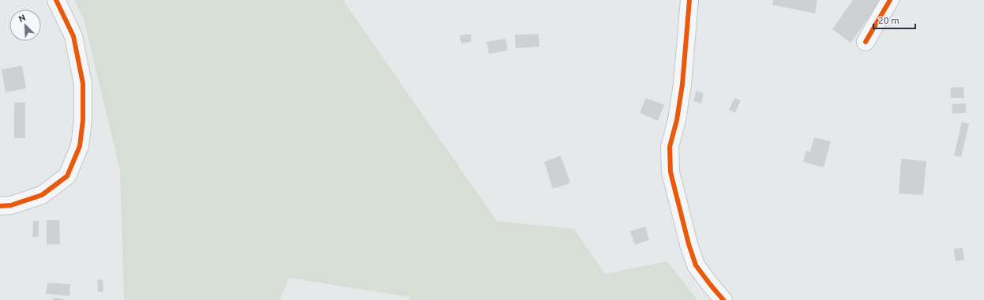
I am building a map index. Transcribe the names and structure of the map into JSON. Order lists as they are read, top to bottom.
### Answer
{
  "scale_bar": "20 m",
  "north": "top left"
}
